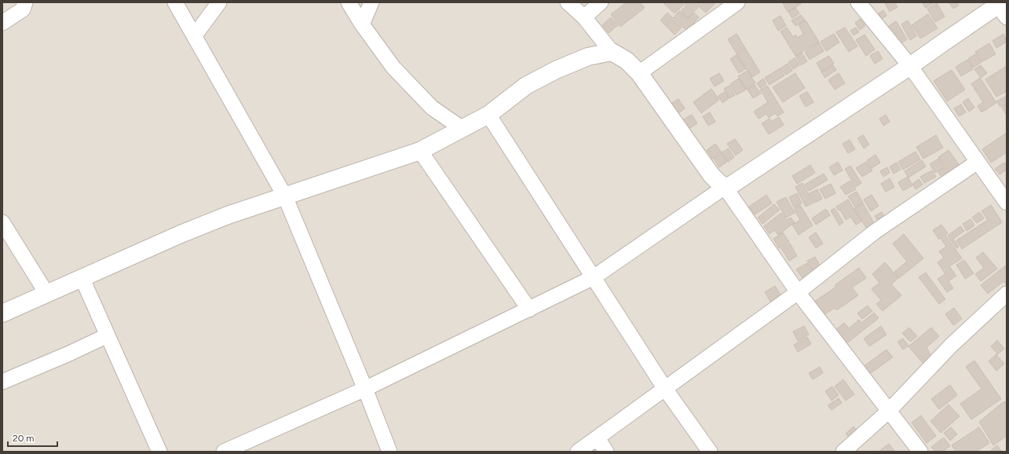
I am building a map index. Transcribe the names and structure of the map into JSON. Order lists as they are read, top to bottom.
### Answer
{
  "scale_bar": "20 m"
}
